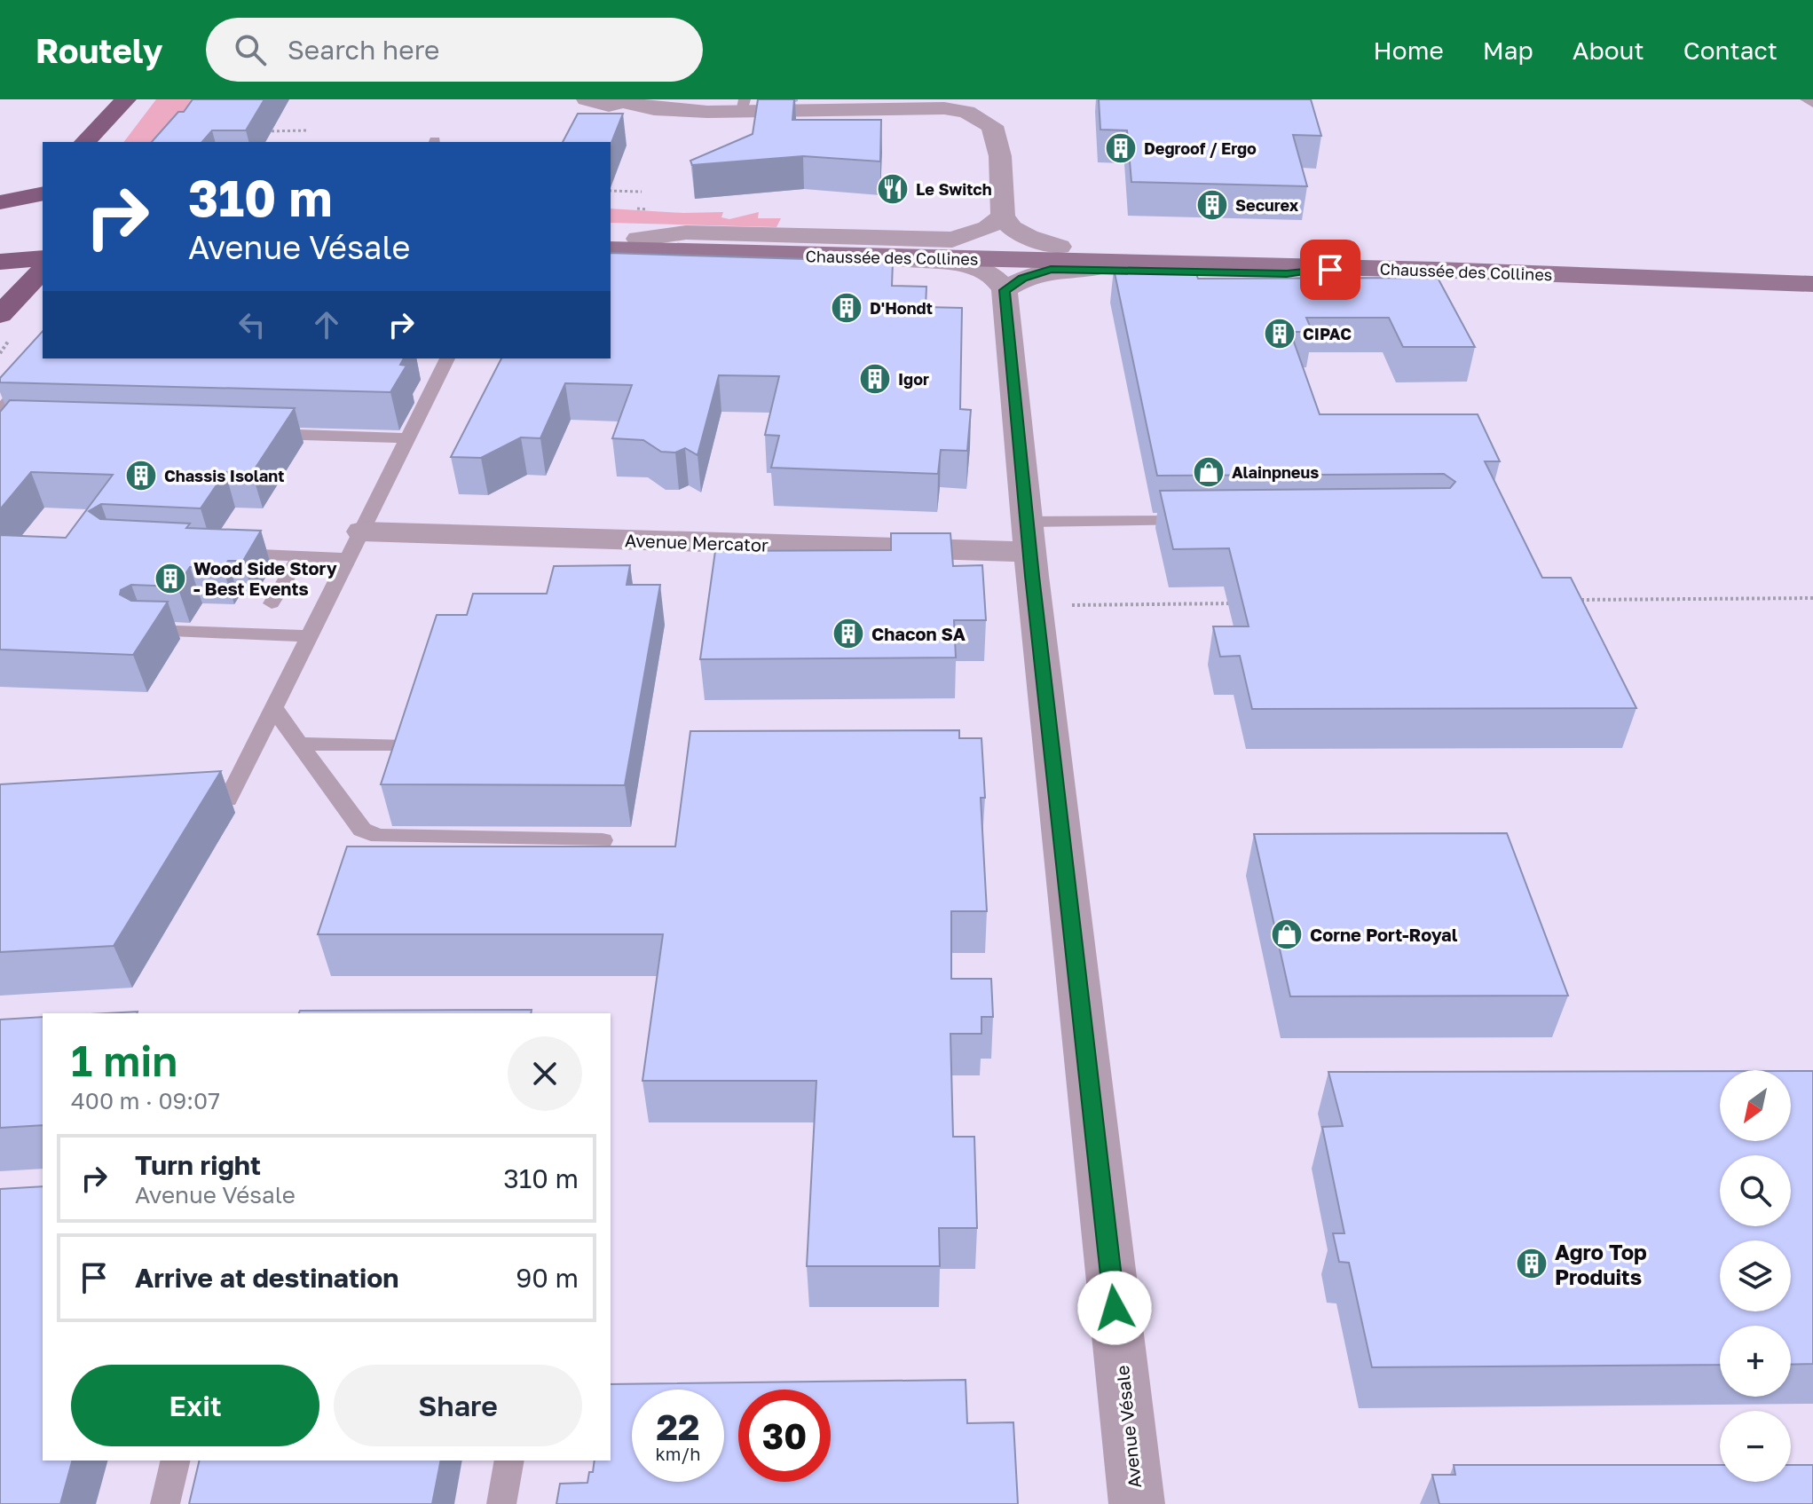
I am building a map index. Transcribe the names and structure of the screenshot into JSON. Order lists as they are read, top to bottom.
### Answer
{
  "streets": {
    "main road": ["Chaussée des Collines"],
    "street": ["Avenue Mercator", "Avenue Vésale"]
  },
  "crossings": [
    ["Avenue Mercator", "Avenue Vésale"]
  ],
  "places": {
    "building": [
      "Degroof / Ergo",
      "Securex",
      "D'Hondt",
      "CIPAC",
      "Igor",
      "Chassis Isolant",
      "Wood Side Story - Best Events",
      "Chacon SA",
      "Agro Top Produits"
    ],
    "restaurant": ["Le Switch"],
    "shop": ["Alainpneus", "Corne Port-Royal"]
  },
  "north": "bottom left",
  "page": {
    "header": "Routely",
    "search": "Search here",
    "nav": [
      "Home",
      "Map",
      "About",
      "Contact"
    ],
    "turn": ["310 m", "Avenue Vésale"],
    "heading": ["1 min", "400 m · 09:07"],
    "map_buttons": ["+", "−"],
    "list": [
      {
        "name": "Turn right",
        "note": "Avenue Vésale",
        "value": "310 m"
      },
      {
        "name": "Arrive at destination",
        "value": "90 m"
      }
    ],
    "buttons": ["Exit", "Share"],
    "speed": "22 km/h",
    "limit": "30"
  }
}
